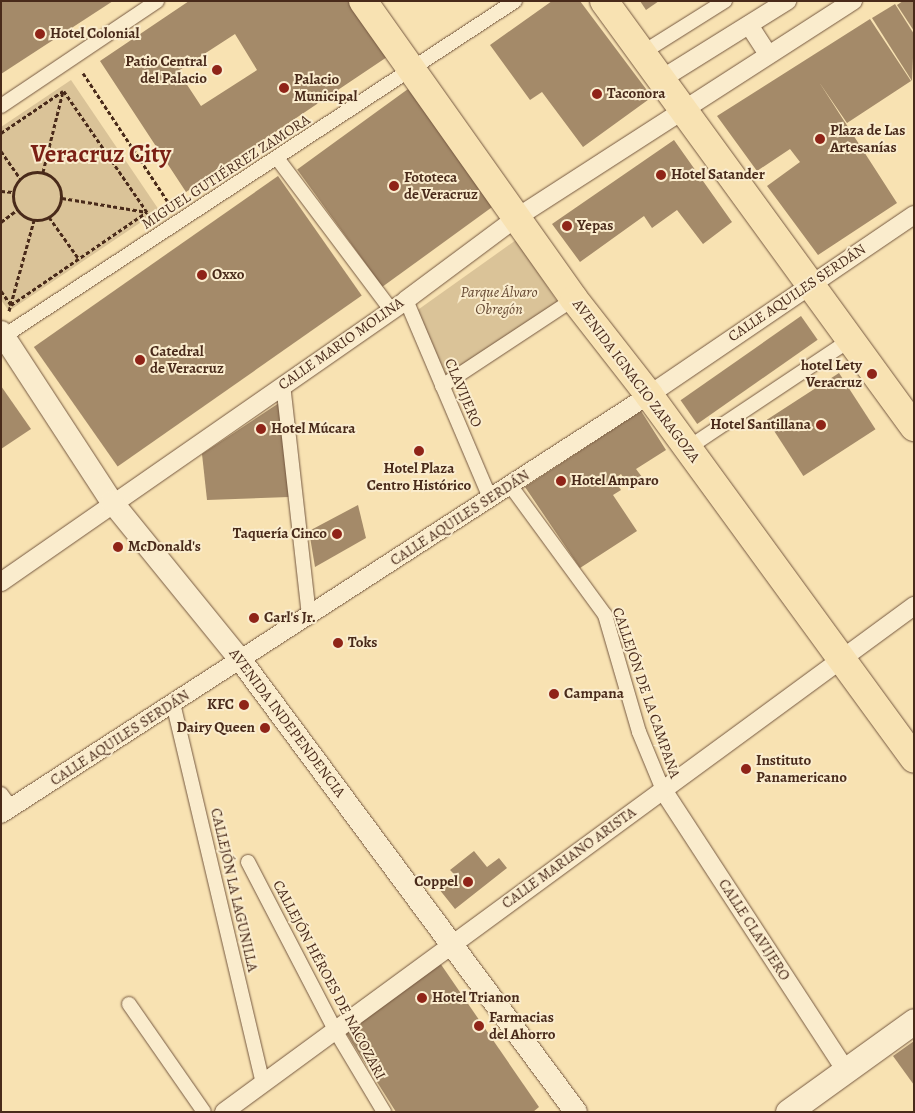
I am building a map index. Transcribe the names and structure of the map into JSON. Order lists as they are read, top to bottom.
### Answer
{
  "streets": {
    "main road": ["AVENIDA IGNACIO ZARAGOZA"],
    "street": [
      "MIGUEL GUTIÉRREZ ZAMORA",
      "CALLE AQUILES SERDÁN",
      "CALLE MARIO MOLINA",
      "CLAVIJERO",
      "CALLEJÓN DE LA CAMPANA",
      "AVENIDA INDEPENDENCIA",
      "CALLE MARIANO ARISTA",
      "CALLEJÓN LA LAGUNILLA",
      "CALLE CLAVIJERO",
      "CALLEJÓN HÉROES DE NACOZARI"
    ]
  },
  "crossings": [
    ["MIGUEL GUTIÉRREZ ZAMORA", "AVENIDA IGNACIO ZARAGOZA"],
    ["MIGUEL GUTIÉRREZ ZAMORA", "AVENIDA INDEPENDENCIA"],
    ["CALLE AQUILES SERDÁN", "AVENIDA IGNACIO ZARAGOZA"],
    ["CALLE AQUILES SERDÁN", "CLAVIJERO"],
    ["CALLE AQUILES SERDÁN", "CALLEJÓN DE LA CAMPANA"],
    ["CALLE AQUILES SERDÁN", "AVENIDA INDEPENDENCIA"],
    ["CALLE AQUILES SERDÁN", "CALLEJÓN LA LAGUNILLA"],
    ["CALLE MARIO MOLINA", "AVENIDA IGNACIO ZARAGOZA"],
    ["CALLE MARIO MOLINA", "CLAVIJERO"],
    ["CALLE MARIO MOLINA", "AVENIDA INDEPENDENCIA"],
    ["AVENIDA IGNACIO ZARAGOZA", "CALLE MARIANO ARISTA"],
    ["CALLEJÓN DE LA CAMPANA", "CALLE MARIANO ARISTA"],
    ["CALLEJÓN DE LA CAMPANA", "CALLE CLAVIJERO"],
    ["AVENIDA INDEPENDENCIA", "CALLE MARIANO ARISTA"],
    ["CALLE MARIANO ARISTA", "CALLEJÓN LA LAGUNILLA"],
    ["CALLE MARIANO ARISTA", "CALLE CLAVIJERO"],
    ["CALLE MARIANO ARISTA", "CALLEJÓN HÉROES DE NACOZARI"]
  ],
  "districts": ["Veracruz City"],
  "parks": ["Parque Álvaro Obregón"],
  "places": [
    "Hotel Colonial",
    "Patio Central del Palacio",
    "Palacio Municipal",
    "Taconora",
    "Plaza de Las Artesanías",
    "Hotel Satander",
    "Fototeca de Veracruz",
    "Yepas",
    "Oxxo",
    "Catedral de Veracruz",
    "hotel Lety Veracruz",
    "Hotel Santillana",
    "Hotel Múcara",
    "Hotel Plaza Centro Histórico",
    "Hotel Amparo",
    "Taquería Cinco",
    "McDonald's",
    "Carl's Jr.",
    "Toks",
    "Campana",
    "KFC",
    "Dairy Queen",
    "Instituto Panamericano",
    "Coppel",
    "Hotel Trianon",
    "Farmacias del Ahorro"
  ]
}
